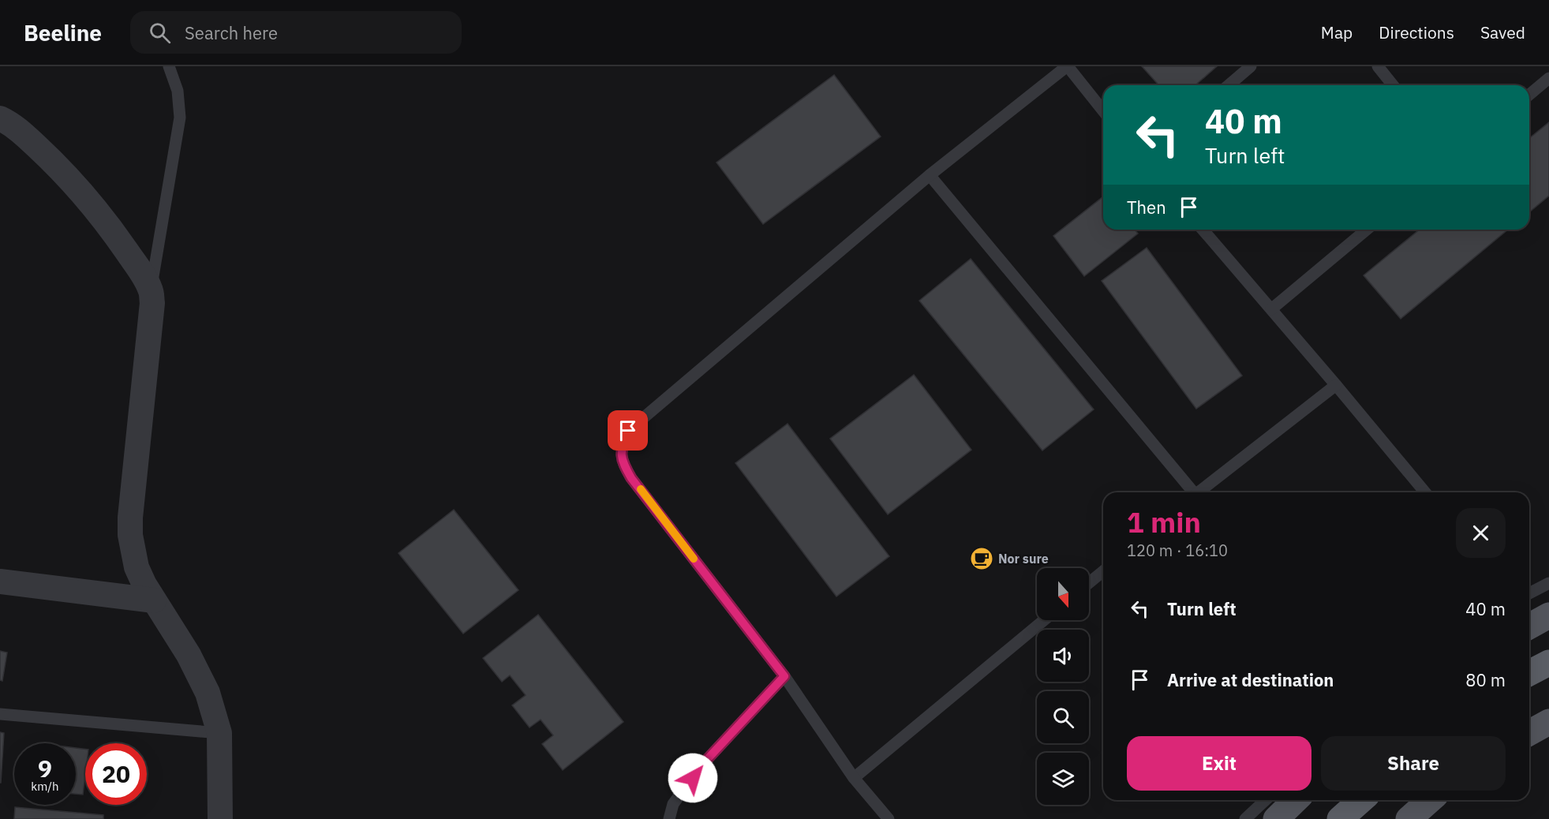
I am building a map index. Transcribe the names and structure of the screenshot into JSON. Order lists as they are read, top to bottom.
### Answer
{
  "places": {
    "cafe": ["Nor sure"]
  },
  "north": "bottom",
  "page": {
    "header": "Beeline",
    "search": "Search here",
    "nav": ["Map", "Directions", "Saved"],
    "turn": ["40 m", "Turn left"],
    "then": "Then",
    "heading": ["1 min", "120 m · 16:10"],
    "list": [
      {
        "name": "Turn left",
        "value": "40 m"
      },
      {
        "name": "Arrive at destination",
        "value": "80 m"
      }
    ],
    "buttons": ["Exit", "Share"],
    "speed": "9 km/h",
    "limit": "20"
  }
}
